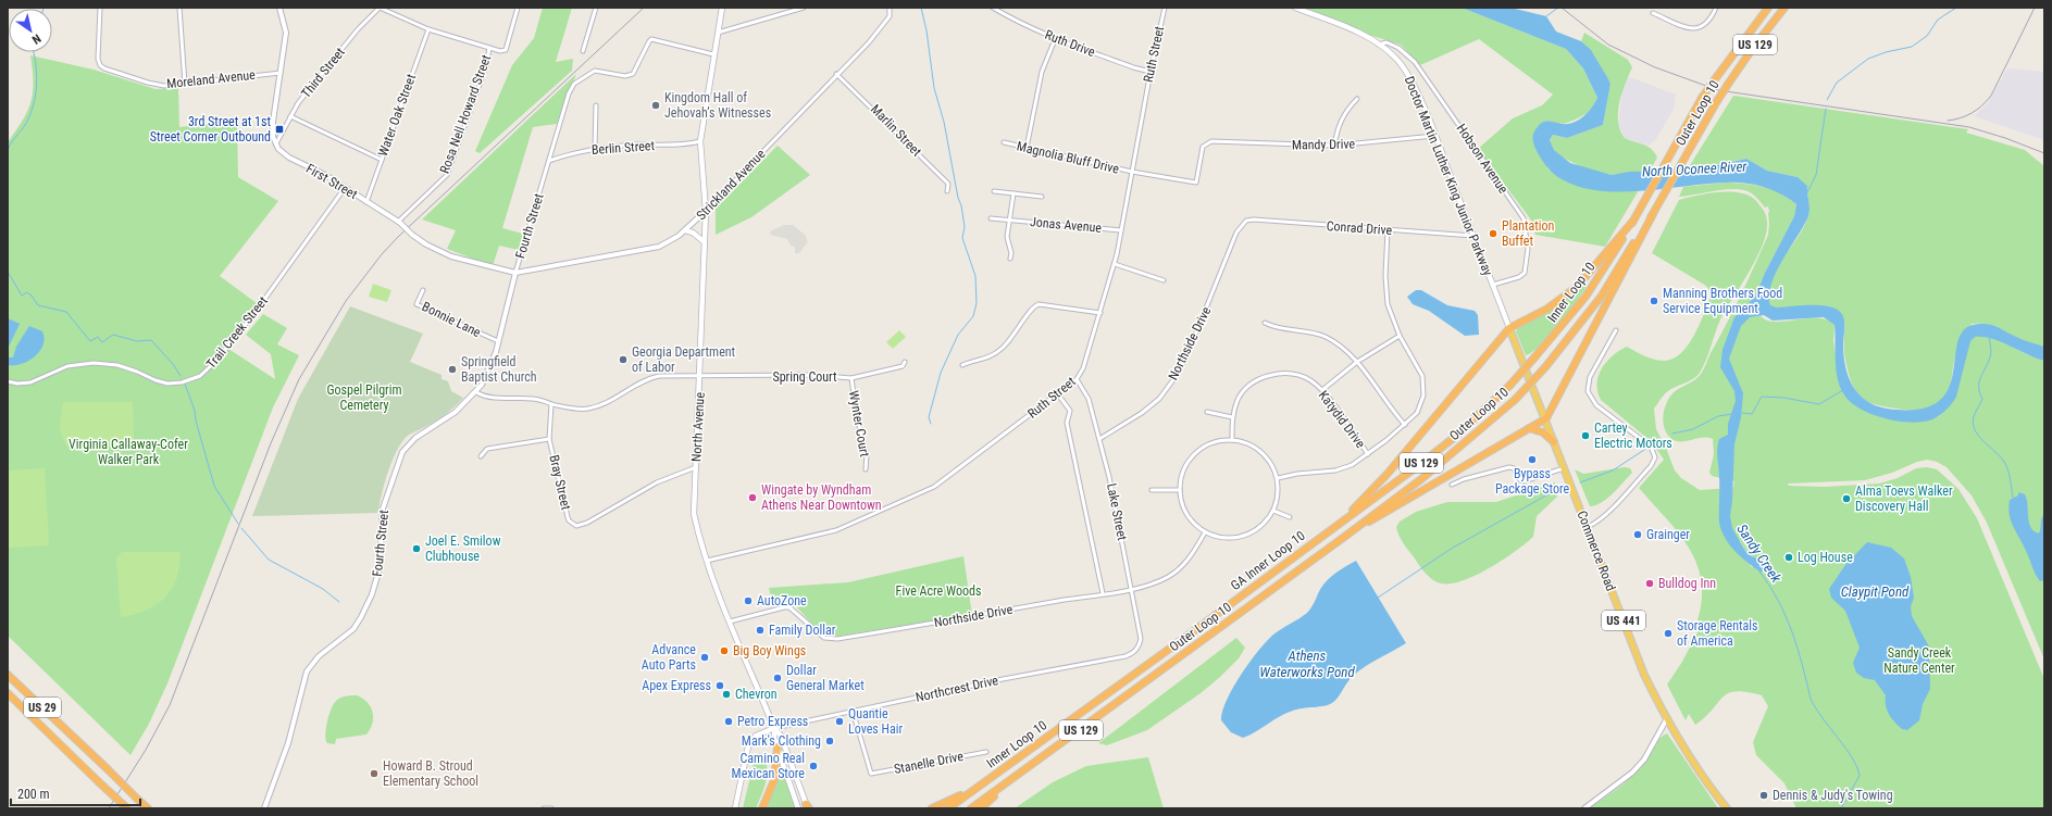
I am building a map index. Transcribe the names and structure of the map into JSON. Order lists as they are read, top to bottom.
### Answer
{
  "streets": {
    "highway": [
      "US 129",
      "Outer Loop 10",
      "Inner Loop 10",
      "Commerce Road",
      "GA Inner Loop 10",
      "US 441",
      "US 29"
    ],
    "main road": ["Doctor Martin Luther King Junior Parkway", "North Avenue"],
    "street": [
      "Ruth Drive",
      "Ruth Street",
      "Third Street",
      "Moreland Avenue",
      "Rosa Nell Howard Street",
      "Water Oak Street",
      "Marlin Street",
      "Mandy Drive",
      "Berlin Street",
      "Magnolia Bluff Drive",
      "Hobson Avenue",
      "First Street",
      "Strickland Avenue",
      "Jonas Avenue",
      "Fourth Street",
      "Conrad Drive",
      "Bonnie Lane",
      "Trail Creek Street",
      "Northside Drive",
      "Spring Court",
      "Katydid Drive",
      "Wynter Court",
      "Bray Street",
      "Lake Street",
      "Northcrest Drive",
      "Stanelle Drive"
    ]
  },
  "crossings": [
    ["Ruth Drive", "Ruth Street"],
    ["Ruth Street", "Magnolia Bluff Drive"],
    ["Ruth Street", "Jonas Avenue"],
    ["Ruth Street", "North Avenue"],
    ["Ruth Street", "Lake Street"],
    ["Third Street", "First Street"],
    ["Rosa Nell Howard Street", "First Street"],
    ["Water Oak Street", "First Street"],
    ["Marlin Street", "Strickland Avenue"],
    ["Mandy Drive", "Magnolia Bluff Drive"],
    ["Mandy Drive", "Doctor Martin Luther King Junior Parkway"],
    ["Berlin Street", "Fourth Street"],
    ["Berlin Street", "North Avenue"],
    ["Hobson Avenue", "Doctor Martin Luther King Junior Parkway"],
    ["Doctor Martin Luther King Junior Parkway", "Conrad Drive"],
    ["Doctor Martin Luther King Junior Parkway", "Commerce Road"],
    ["First Street", "Strickland Avenue"],
    ["First Street", "Fourth Street"],
    ["First Street", "Trail Creek Street"],
    ["Strickland Avenue", "Fourth Street"],
    ["Strickland Avenue", "North Avenue"],
    ["Fourth Street", "Bonnie Lane"],
    ["Fourth Street", "North Avenue"],
    ["Conrad Drive", "Northside Drive"],
    ["Inner Loop 10", "GA Inner Loop 10"],
    ["Northside Drive", "Katydid Drive"],
    ["Northside Drive", "North Avenue"],
    ["Northside Drive", "Lake Street"],
    ["Spring Court", "Wynter Court"],
    ["Spring Court", "North Avenue"],
    ["Spring Court", "Bray Street"],
    ["North Avenue", "Bray Street"],
    ["North Avenue", "Northcrest Drive"],
    ["Lake Street", "Northcrest Drive"],
    ["Northcrest Drive", "Stanelle Drive"]
  ],
  "water": [
    "North Oconee River",
    "Sandy Creek",
    "Claypit Pond",
    "Athens Waterworks Pond"
  ],
  "parks": [
    "Gospel Pilgrim Cemetery",
    "Virginia Callaway-Cofer Walker Park",
    "Five Acre Woods",
    "Sandy Creek Nature Center"
  ],
  "places": {
    "other": [
      "Kingdom Hall of Jehovah’s Witnesses",
      "Plantation Buffet",
      "Manning Brothers Food Service Equipment",
      "Georgia Department of Labor",
      "Springfield Baptist Church",
      "Cartey Electric Motors",
      "Bypass Package Store",
      "Wingate by Wyndham Athens Near Downtown",
      "Alma Toevs Walker Discovery Hall",
      "Grainger",
      "Joel E. Smilow Clubhouse",
      "Log House",
      "Bulldog Inn",
      "AutoZone",
      "Family Dollar",
      "Storage Rentals of America",
      "Big Boy Wings",
      "Advance Auto Parts",
      "Dollar General Market",
      "Apex Express",
      "Chevron",
      "Petro Express",
      "Quantie Loves Hair",
      "Mark's Clothing",
      "Camino Real Mexican Store",
      "Howard B. Stroud Elementary School",
      "Dennis & Judy's Towing"
    ],
    "transit": ["3rd Street at 1st Street Corner Outbound"]
  },
  "scale_bar": "200 m",
  "north": "bottom right"
}
